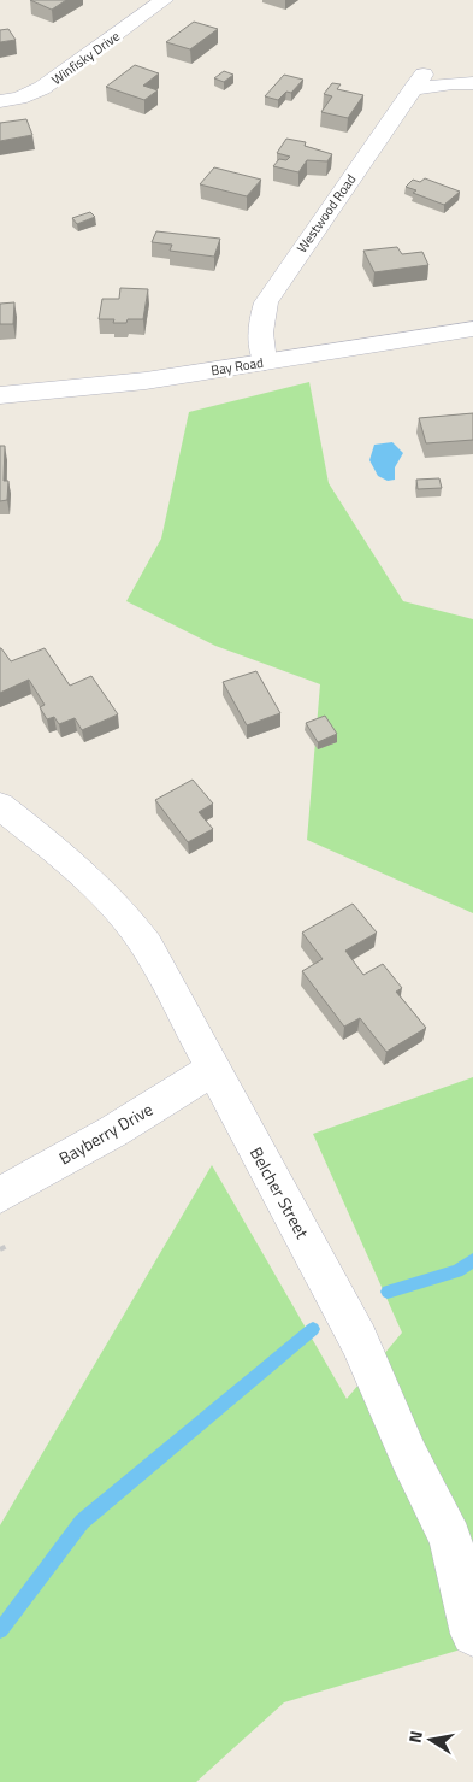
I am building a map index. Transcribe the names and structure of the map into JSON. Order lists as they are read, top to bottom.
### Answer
{
  "streets": {
    "street": [
      "Winfisky Drive",
      "Westwood Road",
      "Bay Road",
      "Bayberry Drive",
      "Belcher Street"
    ]
  },
  "crossings": [
    ["Westwood Road", "Bay Road"],
    ["Bayberry Drive", "Belcher Street"]
  ],
  "north": "left"
}
